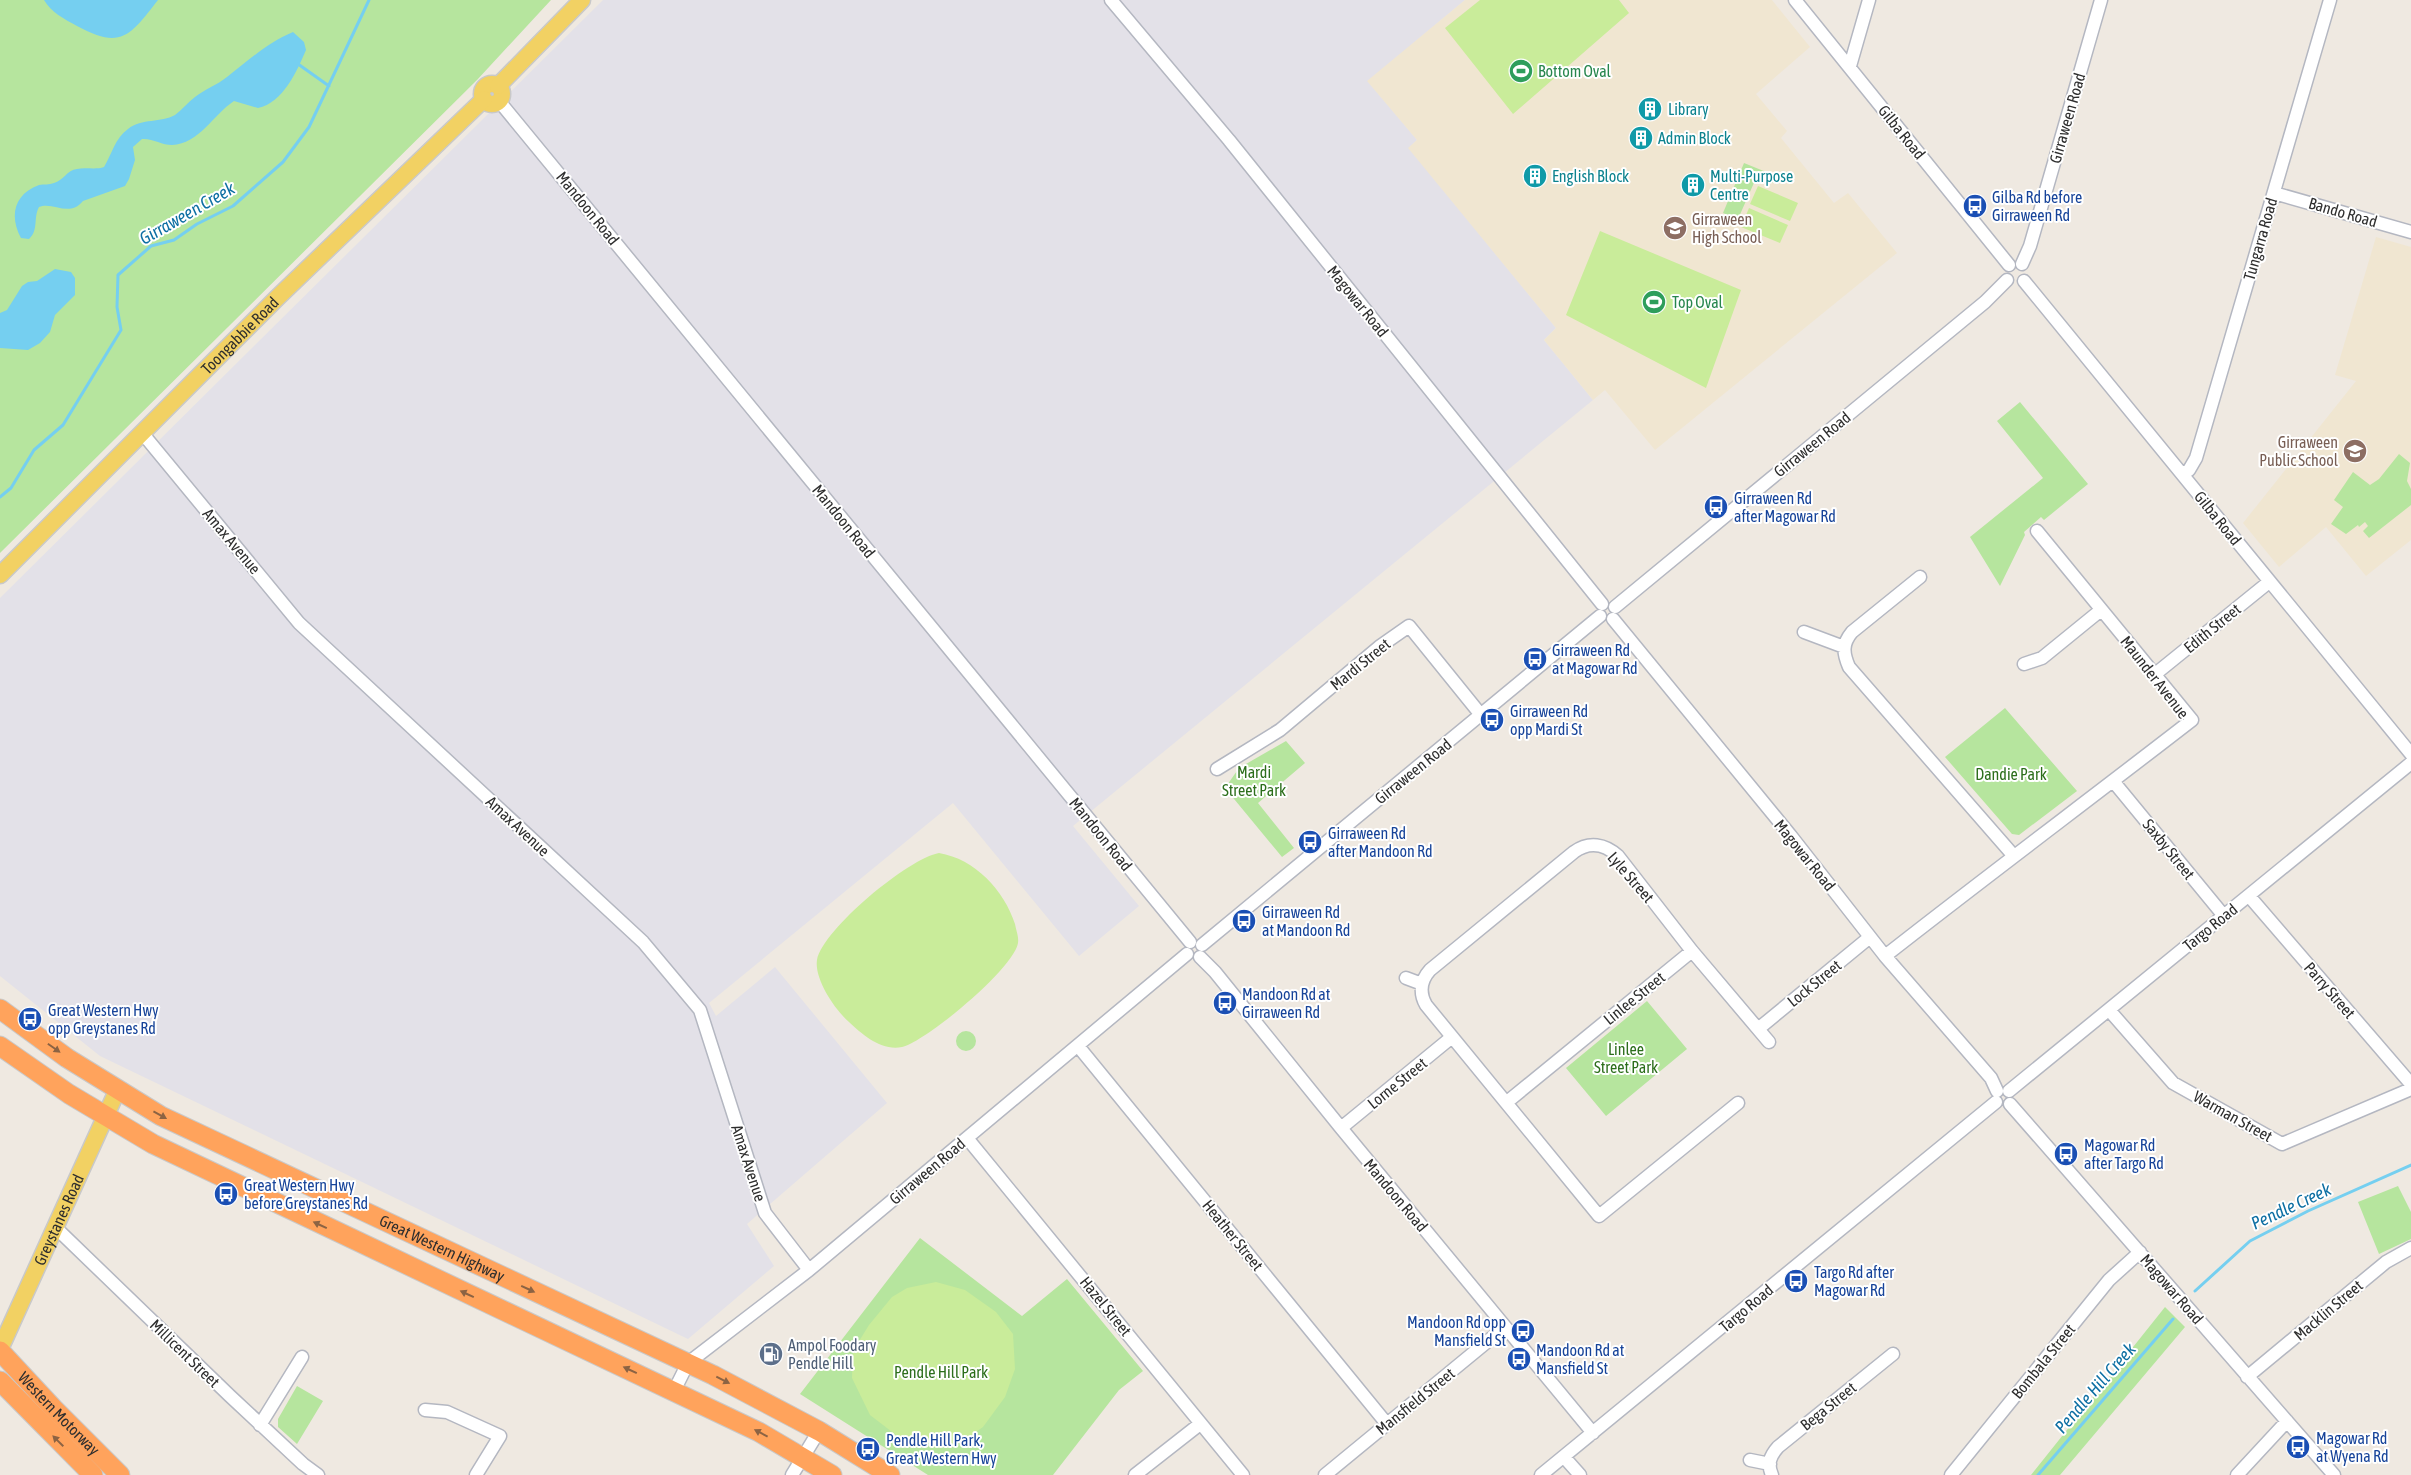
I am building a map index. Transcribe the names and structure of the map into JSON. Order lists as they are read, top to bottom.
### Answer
{
  "streets": {
    "highway": ["Great Western Highway", "Western Motorway"],
    "main road": ["Toongabbie Road", "Greystanes Road"],
    "street": [
      "Girraween Road",
      "Gilba Road",
      "Mandoon Road",
      "Bando Road",
      "Tungarra Road",
      "Magowar Road",
      "Amax Avenue",
      "Edith Street",
      "Mardi Street",
      "Maunder Avenue",
      "Saxby Street",
      "Lyle Street",
      "Targo Road",
      "Lock Street",
      "Parry Street",
      "Linlee Street",
      "Lorne Street",
      "Warman Street",
      "Heather Street",
      "Hazel Street",
      "Macklin Street",
      "Millicent Street",
      "Bombala Street",
      "Mansfield Street",
      "Bega Street"
    ]
  },
  "crossings": [
    ["Girraween Road", "Gilba Road"],
    ["Girraween Road", "Mandoon Road"],
    ["Girraween Road", "Magowar Road"],
    ["Girraween Road", "Amax Avenue"],
    ["Girraween Road", "Mardi Street"],
    ["Girraween Road", "Heather Street"],
    ["Girraween Road", "Great Western Highway"],
    ["Girraween Road", "Hazel Street"],
    ["Gilba Road", "Tungarra Road"],
    ["Gilba Road", "Edith Street"],
    ["Mandoon Road", "Toongabbie Road"],
    ["Mandoon Road", "Targo Road"],
    ["Mandoon Road", "Lorne Street"],
    ["Mandoon Road", "Mansfield Street"],
    ["Bando Road", "Tungarra Road"],
    ["Magowar Road", "Maunder Avenue"],
    ["Magowar Road", "Targo Road"],
    ["Magowar Road", "Lock Street"],
    ["Magowar Road", "Macklin Street"],
    ["Magowar Road", "Bombala Street"],
    ["Toongabbie Road", "Amax Avenue"],
    ["Edith Street", "Maunder Avenue"],
    ["Maunder Avenue", "Saxby Street"],
    ["Saxby Street", "Targo Road"],
    ["Lyle Street", "Lock Street"],
    ["Lyle Street", "Linlee Street"],
    ["Targo Road", "Parry Street"],
    ["Targo Road", "Warman Street"],
    ["Greystanes Road", "Great Western Highway"],
    ["Greystanes Road", "Millicent Street"],
    ["Greystanes Road", "Western Motorway"],
    ["Heather Street", "Mansfield Street"]
  ],
  "water": ["Girraween Creek", "Pendle Creek", "Pendle Hill Creek"],
  "parks": [
    "Mardi Street Park",
    "Dandie Park",
    "Linlee Street Park",
    "Pendle Hill Park"
  ],
  "places": {
    "sports": ["Bottom Oval", "Top Oval"],
    "building": [
      "Library",
      "Admin Block",
      "English Block",
      "Multi-Purpose Centre"
    ],
    "bus stop": [
      "Gilba Rd before Girraween Rd",
      "Girraween Rd after Magowar Rd",
      "Girraween Rd at Magowar Rd",
      "Girraween Rd opp Mardi St",
      "Girraween Rd after Mandoon Rd",
      "Girraween Rd at Mandoon Rd",
      "Mandoon Rd at Girraween Rd",
      "Great Western Hwy opp Greystanes Rd",
      "Magowar Rd after Targo Rd",
      "Great Western Hwy before Greystanes Rd",
      "Targo Rd after Magowar Rd",
      "Mandoon Rd opp Mansfield St",
      "Mandoon Rd at Mansfield St",
      "Magowar Rd at Wyena Rd",
      "Pendle Hill Park, Great Western Hwy"
    ],
    "school or university": ["Girraween High School", "Girraween Public School"],
    "fuel station": ["Ampol Foodary Pendle Hill"]
  }
}
